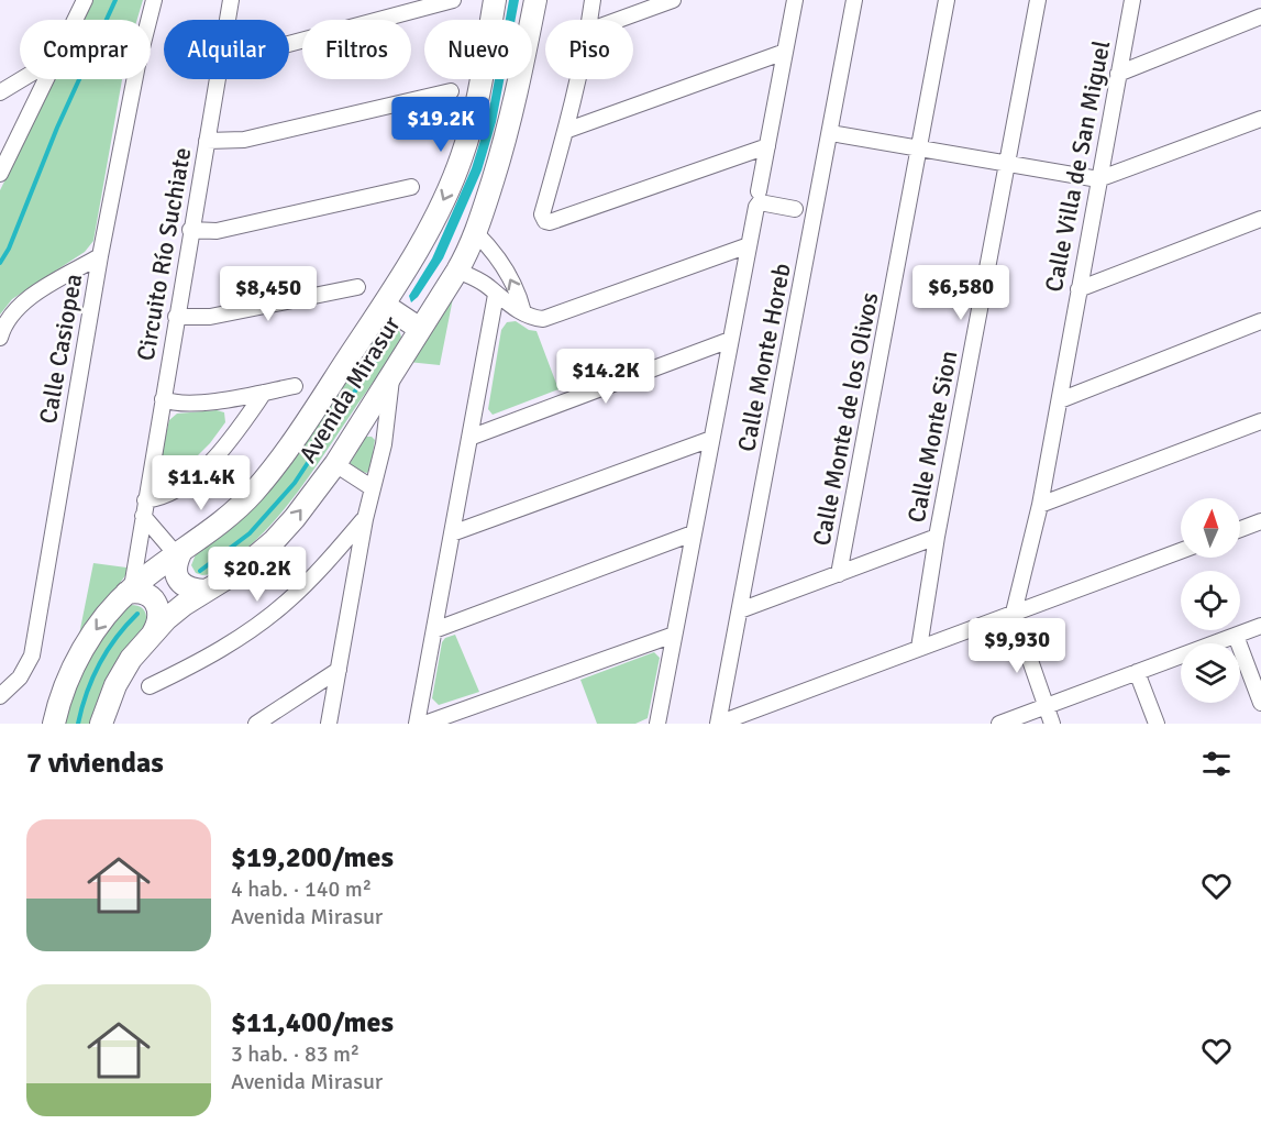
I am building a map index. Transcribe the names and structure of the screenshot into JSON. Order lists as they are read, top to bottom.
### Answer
{
  "streets": {
    "street": [
      "Calle Villa de San Miguel",
      "Circuito Río Suchiate",
      "Calle Casiopea",
      "Calle Monte Horeb",
      "Avenida Mirasur",
      "Calle Monte de los Olivos",
      "Calle Monte Sion"
    ]
  },
  "crossings": [
    ["Circuito Río Suchiate", "Avenida Mirasur"]
  ],
  "north": "top",
  "page": {
    "chip": [
      "Comprar",
      "Alquilar",
      "Filtros",
      "Nuevo",
      "Piso"
    ],
    "price": [
      "$19.2K",
      "$6,580",
      "$8,450",
      "$14.2K",
      "$11.4K",
      "$20.2K",
      "$9,930"
    ],
    "heading": "7 viviendas",
    "list": [
      {
        "name": "$19,200/mes",
        "note": "4 hab. · 140 m² · Avenida Mirasur"
      },
      {
        "name": "$11,400/mes",
        "note": "3 hab. · 83 m² · Avenida Mirasur"
      }
    ]
  }
}
